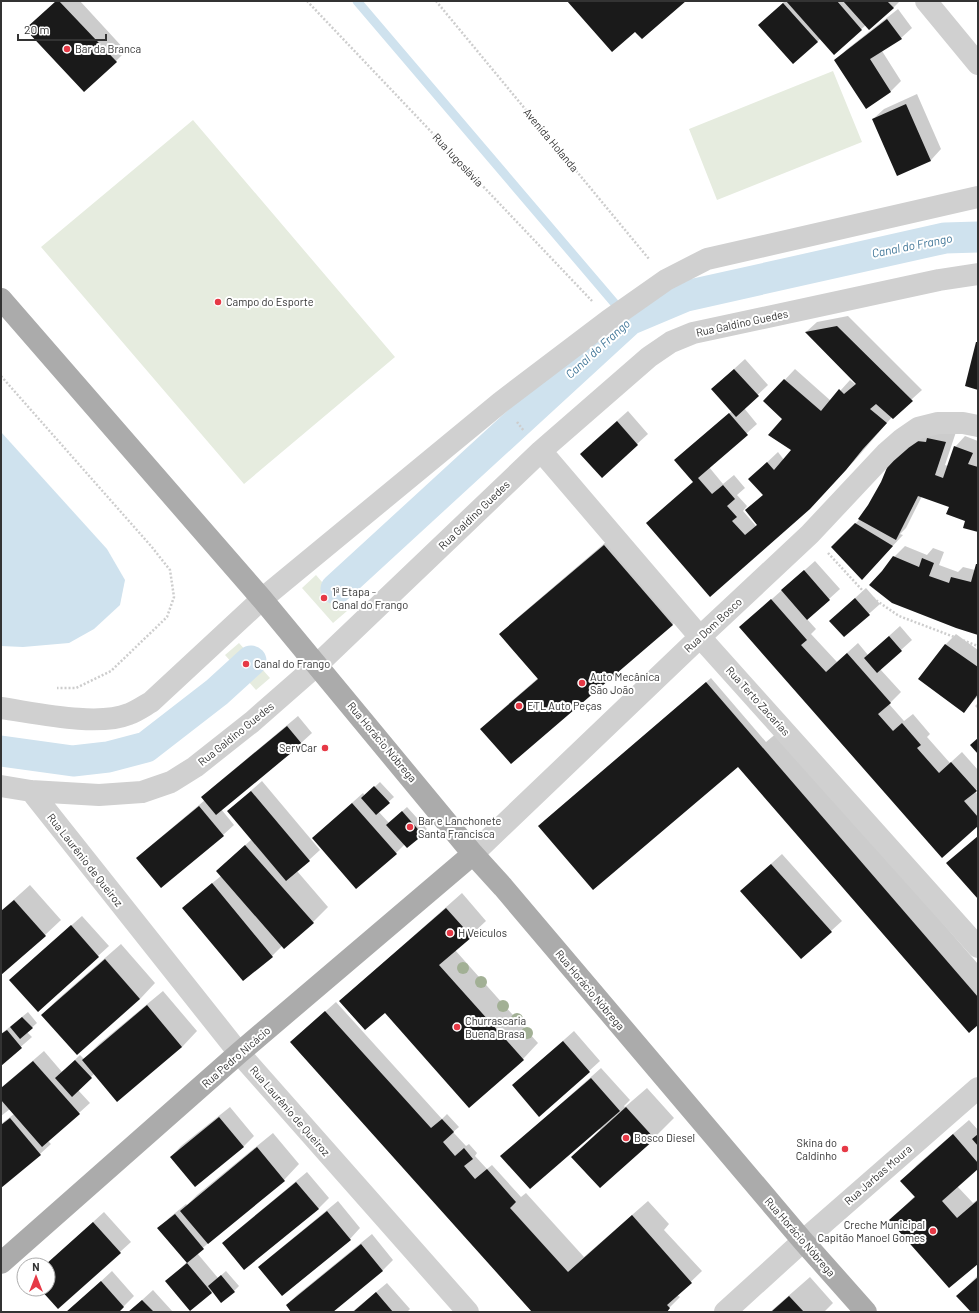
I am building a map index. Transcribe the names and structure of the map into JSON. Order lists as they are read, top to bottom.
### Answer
{
  "streets": {
    "main road": ["Rua Horácio Nóbrega", "Rua Pedro Nicácio"],
    "street": [
      "Rua Galdino Guedes",
      "Rua Dom Bosco",
      "Rua Terto Zacarias",
      "Rua Laurênio de Queiroz",
      "Rua Jarbas Moura"
    ],
    "path": ["Avenida Holanda", "Rua Iugoslávia"]
  },
  "crossings": [
    ["Rua Galdino Guedes", "Rua Terto Zacarias"],
    ["Rua Galdino Guedes", "Rua Horácio Nóbrega"],
    ["Rua Galdino Guedes", "Rua Laurênio de Queiroz"],
    ["Rua Dom Bosco", "Rua Terto Zacarias"],
    ["Rua Dom Bosco", "Rua Horácio Nóbrega"],
    ["Rua Dom Bosco", "Rua Pedro Nicácio"],
    ["Rua Horácio Nóbrega", "Rua Pedro Nicácio"],
    ["Rua Horácio Nóbrega", "Rua Jarbas Moura"],
    ["Rua Laurênio de Queiroz", "Rua Pedro Nicácio"]
  ],
  "water": ["Canal do Frango"],
  "places": [
    "Bar da Branca",
    "Campo do Esporte",
    "1ª Etapa - Canal do Frango",
    "Canal do Frango",
    "Auto Mecânica São João",
    "ETL Auto Peças",
    "ServCar",
    "Bar e Lanchonete Santa Francisca",
    "H Veículos",
    "Churrascaria Buena Brasa",
    "Bosco Diesel",
    "Skina do Caldinho",
    "Creche Municipal Capitão Manoel Gomes"
  ],
  "scale_bar": "20 m",
  "north": "top"
}
